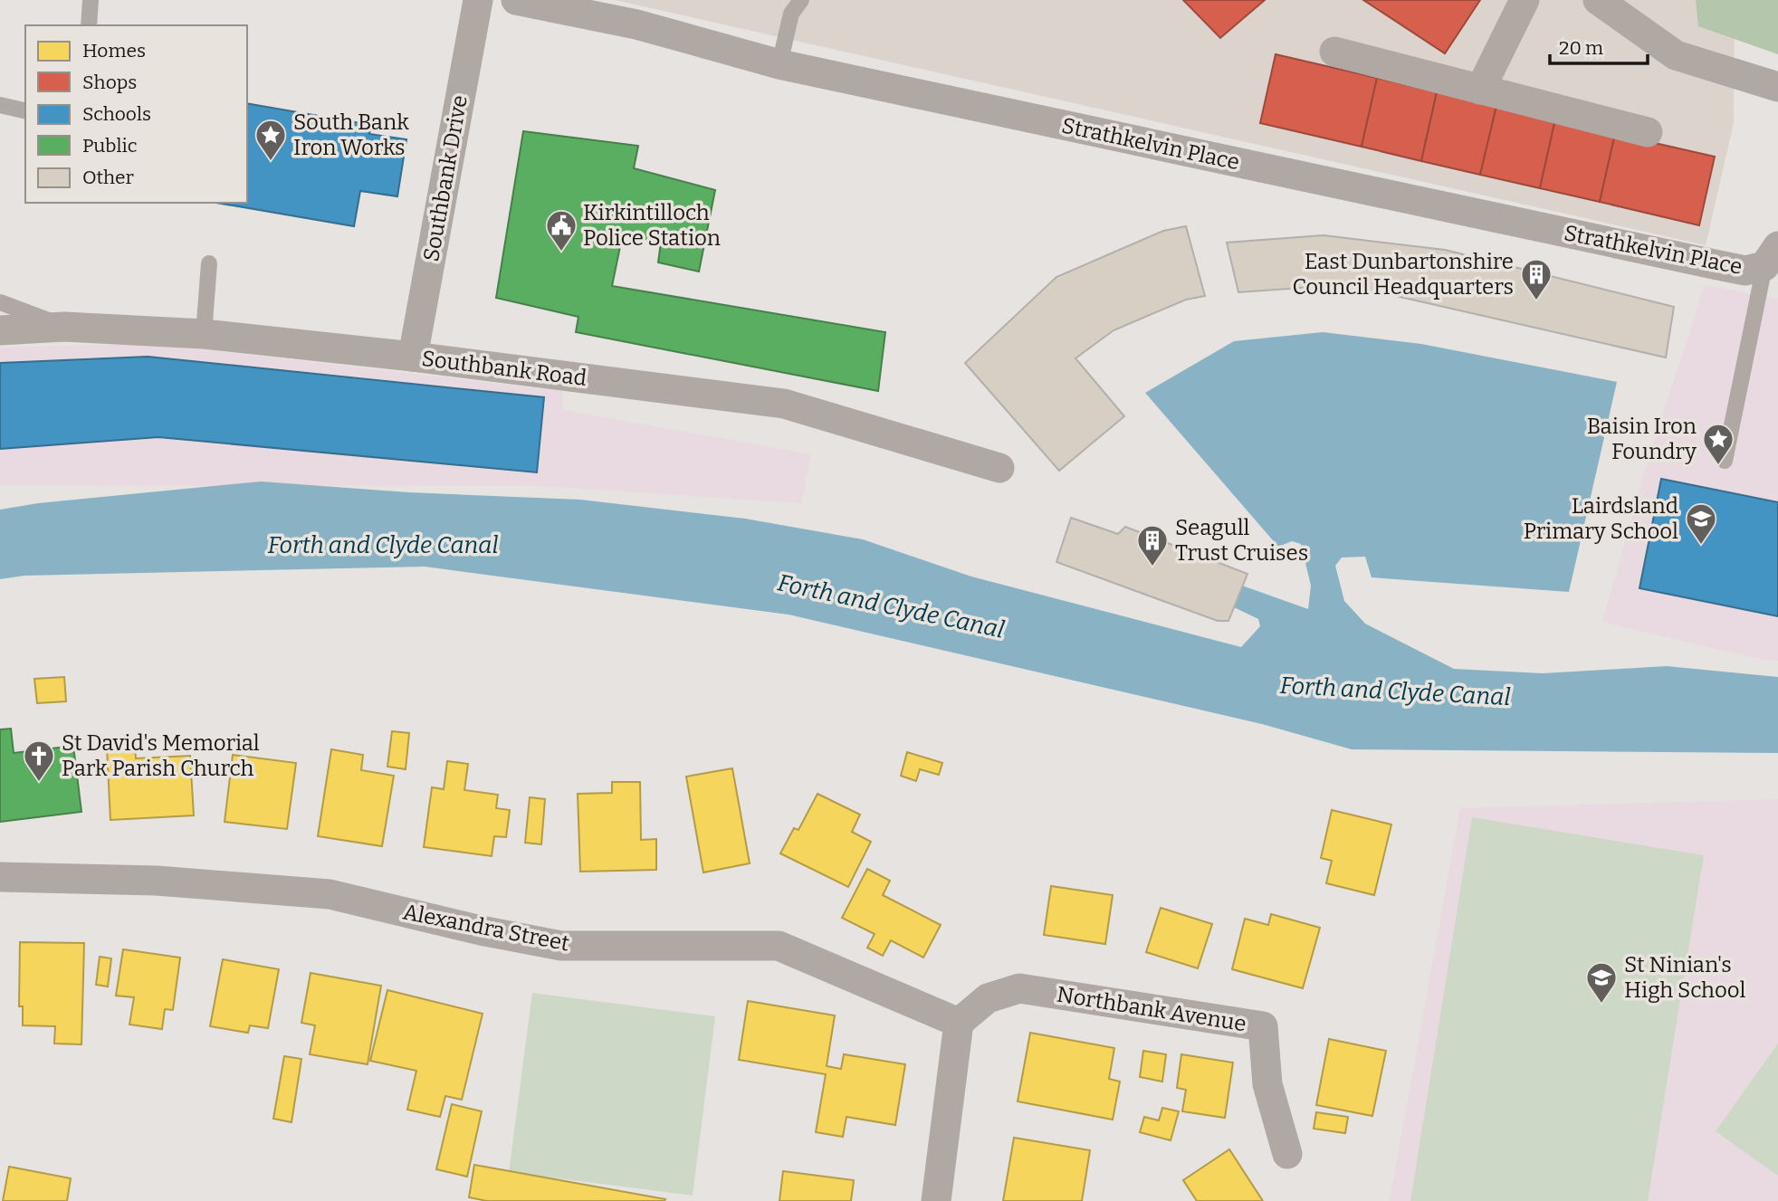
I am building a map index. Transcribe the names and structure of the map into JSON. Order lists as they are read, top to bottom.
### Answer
{
  "streets": {
    "street": [
      "Strathkelvin Place",
      "Southbank Drive",
      "Southbank Road",
      "Alexandra Street",
      "Northbank Avenue"
    ]
  },
  "crossings": [
    ["Southbank Drive", "Southbank Road"],
    ["Alexandra Street", "Northbank Avenue"]
  ],
  "water": ["Forth and Clyde Canal"],
  "places": {
    "place": ["South Bank Iron Works", "Baisin Iron Foundry"],
    "public building": ["Kirkintilloch Police Station"],
    "building": ["East Dunbartonshire Council Headquarters", "Seagull Trust Cruises"],
    "school or university": ["Lairdsland Primary School", "St Ninian's High School"],
    "church": ["St David's Memorial Park Parish Church"]
  },
  "legend": [
    "Homes",
    "Shops",
    "Schools",
    "Public",
    "Other"
  ],
  "scale_bar": "20 m"
}
